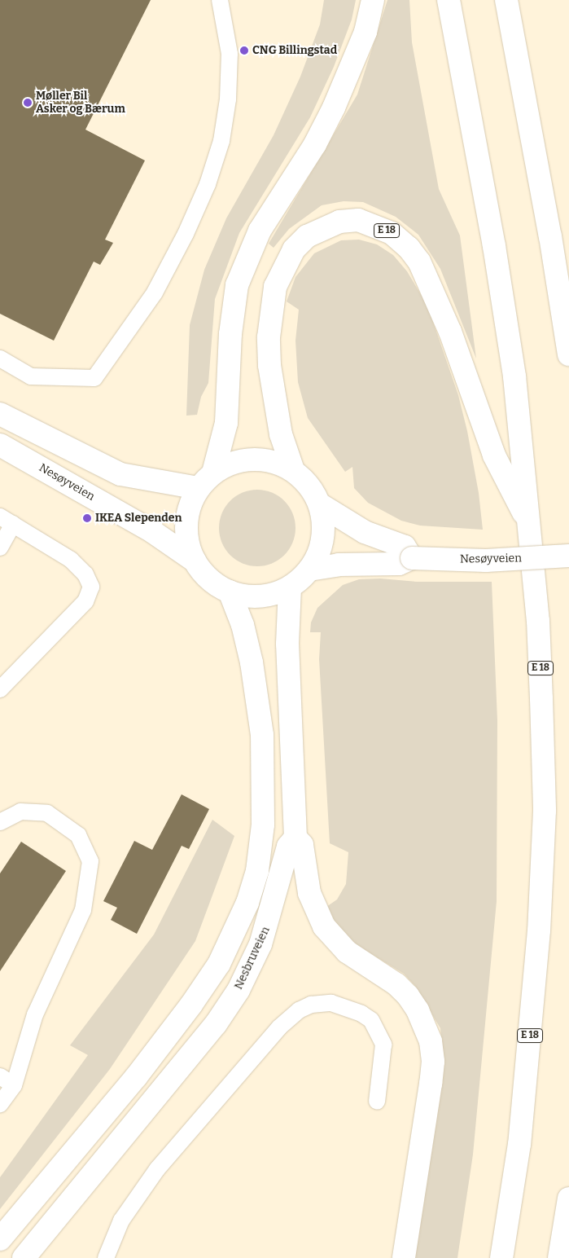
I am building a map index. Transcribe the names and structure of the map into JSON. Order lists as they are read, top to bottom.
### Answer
{
  "streets": {
    "main road": ["E 18", "Nesøyveien", "Nesbruveien"]
  },
  "crossings": [
    ["E 18", "Nesøyveien"]
  ],
  "places": ["CNG Billingstad", "Møller Bil Asker og Bærum", "IKEA Slependen"]
}
